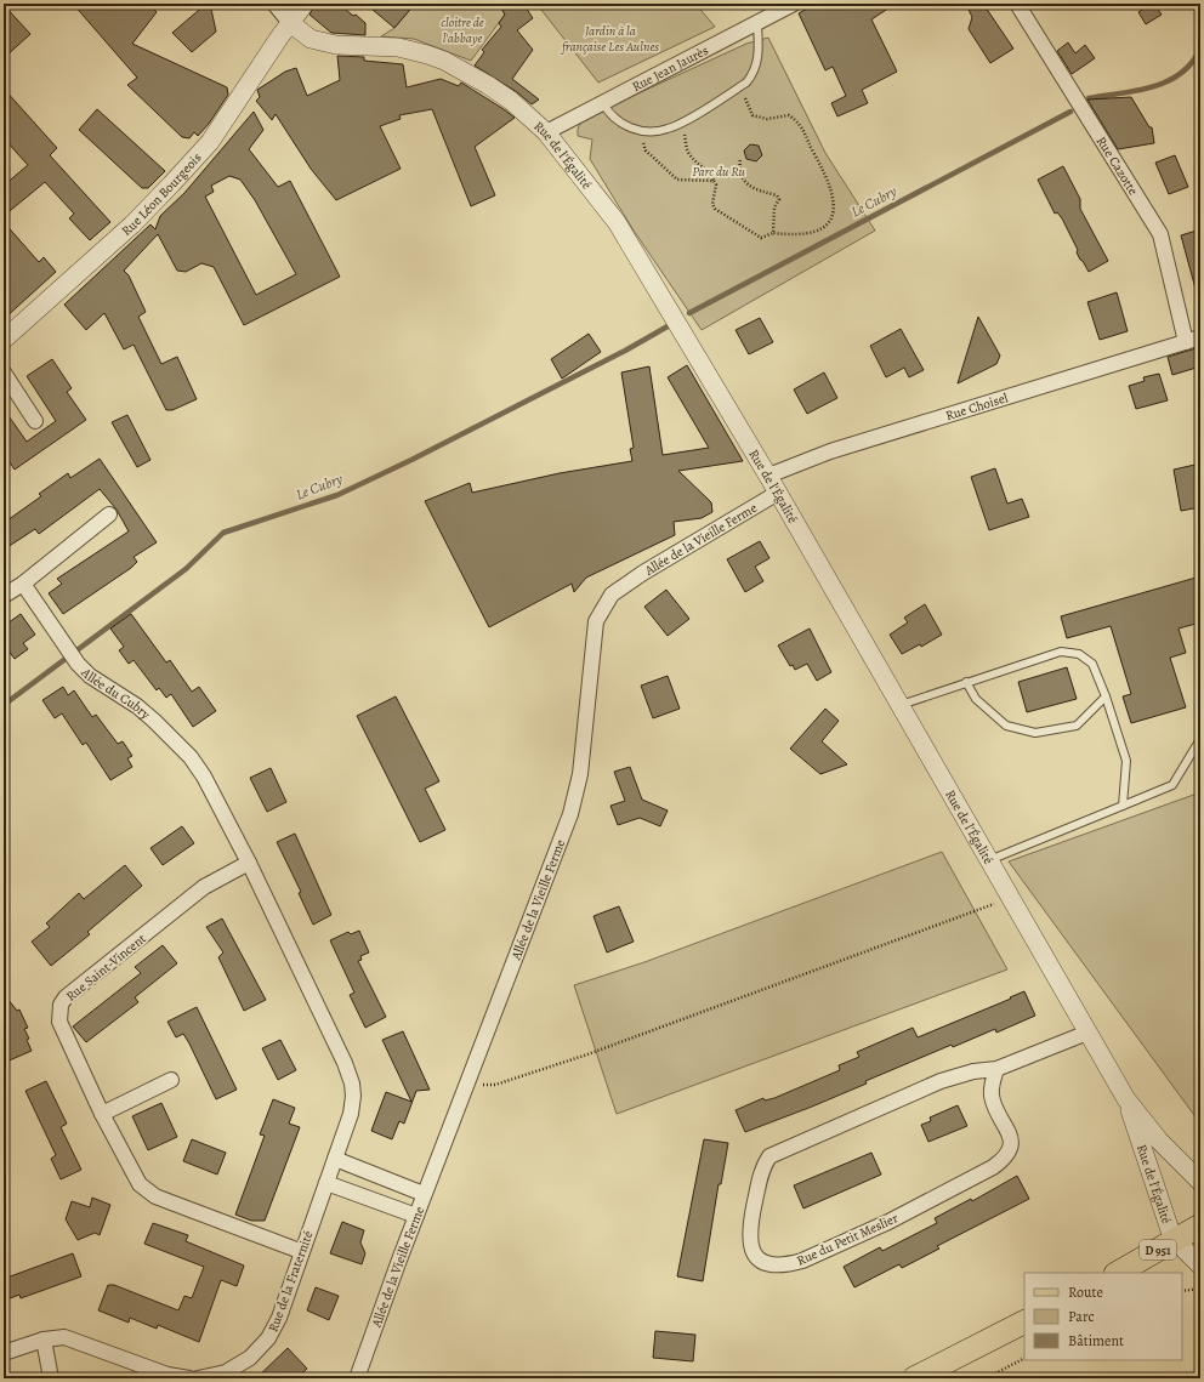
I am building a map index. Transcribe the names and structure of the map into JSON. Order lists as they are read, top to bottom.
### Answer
{
  "streets": {
    "main road": ["D 951"],
    "street": [
      "Rue Jean Jaurès",
      "Rue de l'Égalité",
      "Rue Cazotte",
      "Rue Léon Bourgeois",
      "Rue Choisel",
      "Allée de la Vieille Ferme",
      "Allée du Cubry",
      "Rue Saint-Vincent",
      "Rue du Petit Meslier",
      "Rue de la Fraternité"
    ]
  },
  "crossings": [
    ["Rue Jean Jaurès", "Rue de l'Égalité"],
    ["Rue de l'Égalité", "Rue Léon Bourgeois"],
    ["Rue de l'Égalité", "Rue Choisel"],
    ["Rue de l'Égalité", "Allée de la Vieille Ferme"],
    ["Rue de l'Égalité", "Rue du Petit Meslier"],
    ["Rue de l'Égalité", "D 951"],
    ["Rue Cazotte", "Rue Choisel"],
    ["Allée du Cubry", "Rue Saint-Vincent"],
    ["Rue Saint-Vincent", "Rue de la Fraternité"]
  ],
  "water": ["Le Cubry"],
  "parks": ["cloitre de l'abbaye", "Jardin à la française Les Aulnes", "Parc du Ru"],
  "legend": ["Route", "Parc", "Bâtiment"]
}
